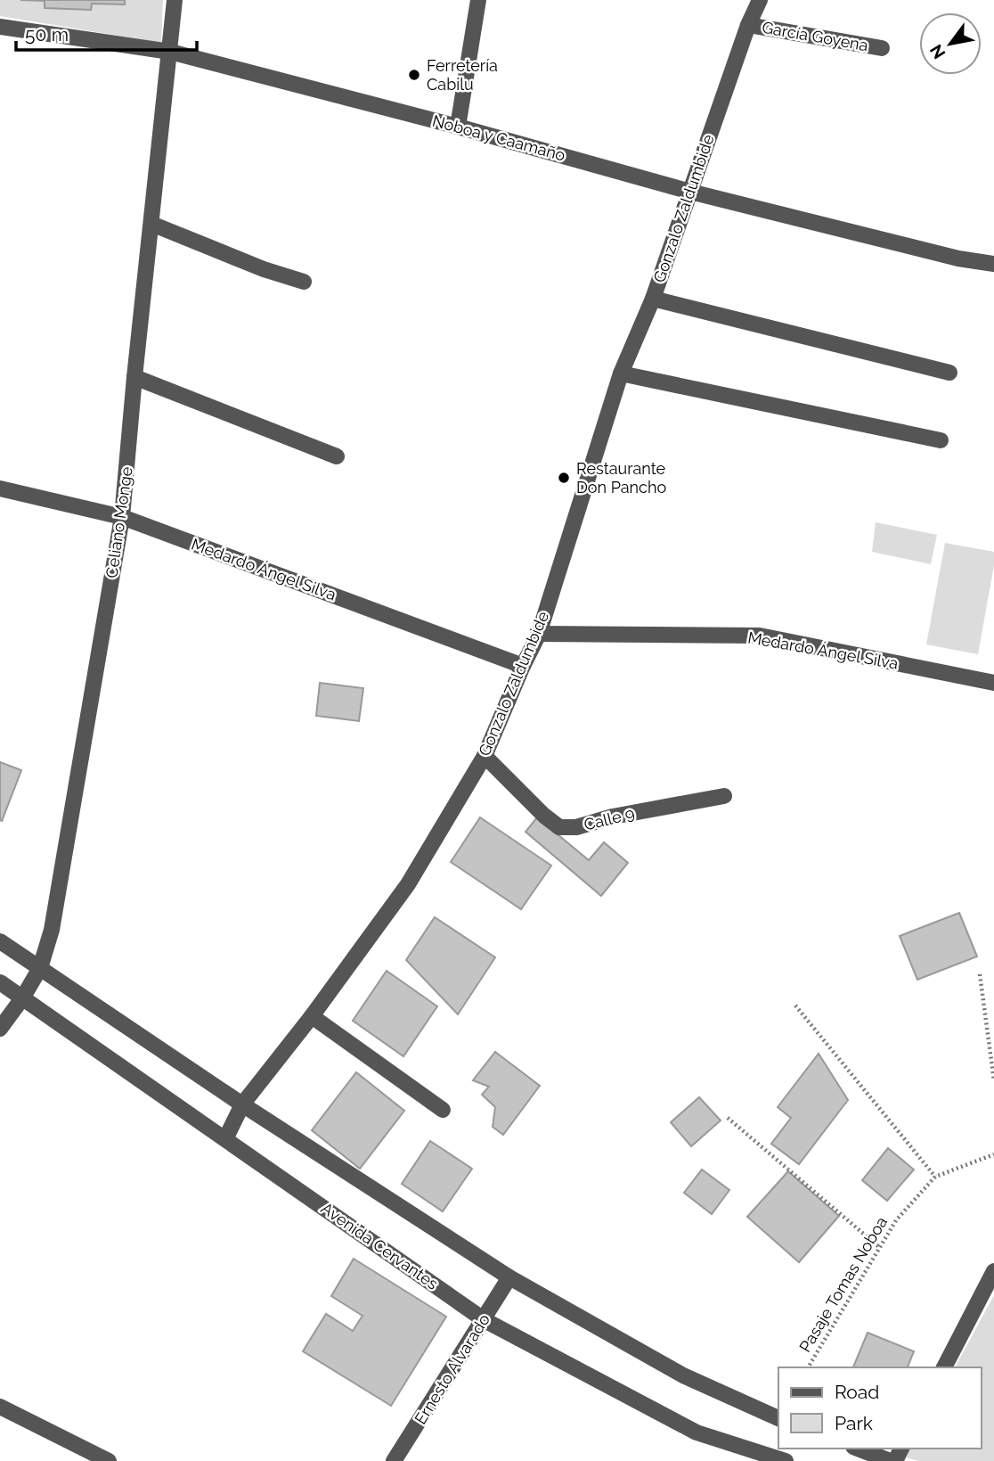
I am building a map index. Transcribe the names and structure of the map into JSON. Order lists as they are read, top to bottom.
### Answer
{
  "streets": {
    "street": [
      "García Goyena",
      "Noboa y Caamaño",
      "Gonzalo Zaldumbide",
      "Celiano Monge",
      "Medardo Ángel Silva",
      "Calle 9",
      "Avenida Cervantes",
      "Ernesto Alvarado"
    ],
    "path": ["Pasaje Tomas Noboa"]
  },
  "crossings": [
    ["García Goyena", "Gonzalo Zaldumbide"],
    ["Noboa y Caamaño", "Gonzalo Zaldumbide"],
    ["Noboa y Caamaño", "Celiano Monge"],
    ["Gonzalo Zaldumbide", "Medardo Ángel Silva"],
    ["Gonzalo Zaldumbide", "Calle 9"],
    ["Gonzalo Zaldumbide", "Avenida Cervantes"],
    ["Celiano Monge", "Medardo Ángel Silva"],
    ["Celiano Monge", "Avenida Cervantes"],
    ["Avenida Cervantes", "Ernesto Alvarado"]
  ],
  "places": ["Ferretería Cabilu", "Restaurante Don Pancho"],
  "legend": ["Road", "Park"],
  "scale_bar": "50 m",
  "north": "bottom left"
}
